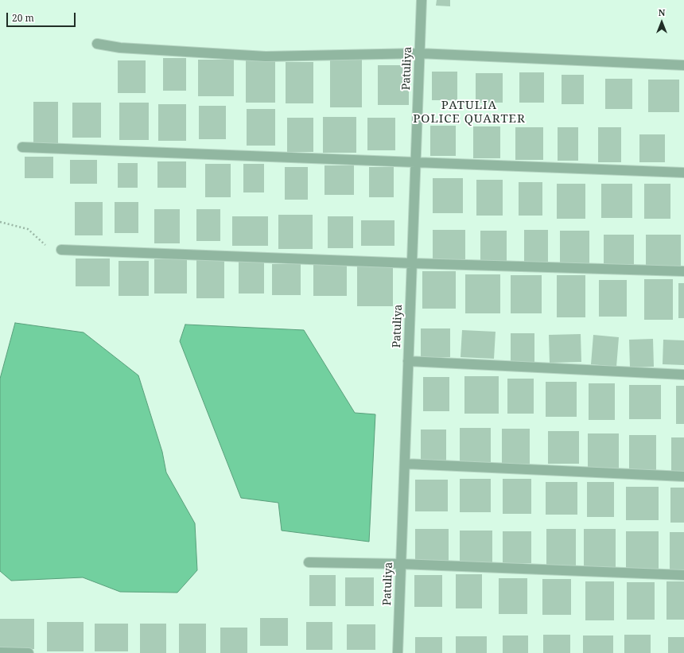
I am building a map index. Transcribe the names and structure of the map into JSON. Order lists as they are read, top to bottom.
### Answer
{
  "streets": {
    "lane": ["Patuliya"]
  },
  "districts": ["PATULIA POLICE QUARTER"],
  "scale_bar": "20 m",
  "north": "top"
}
